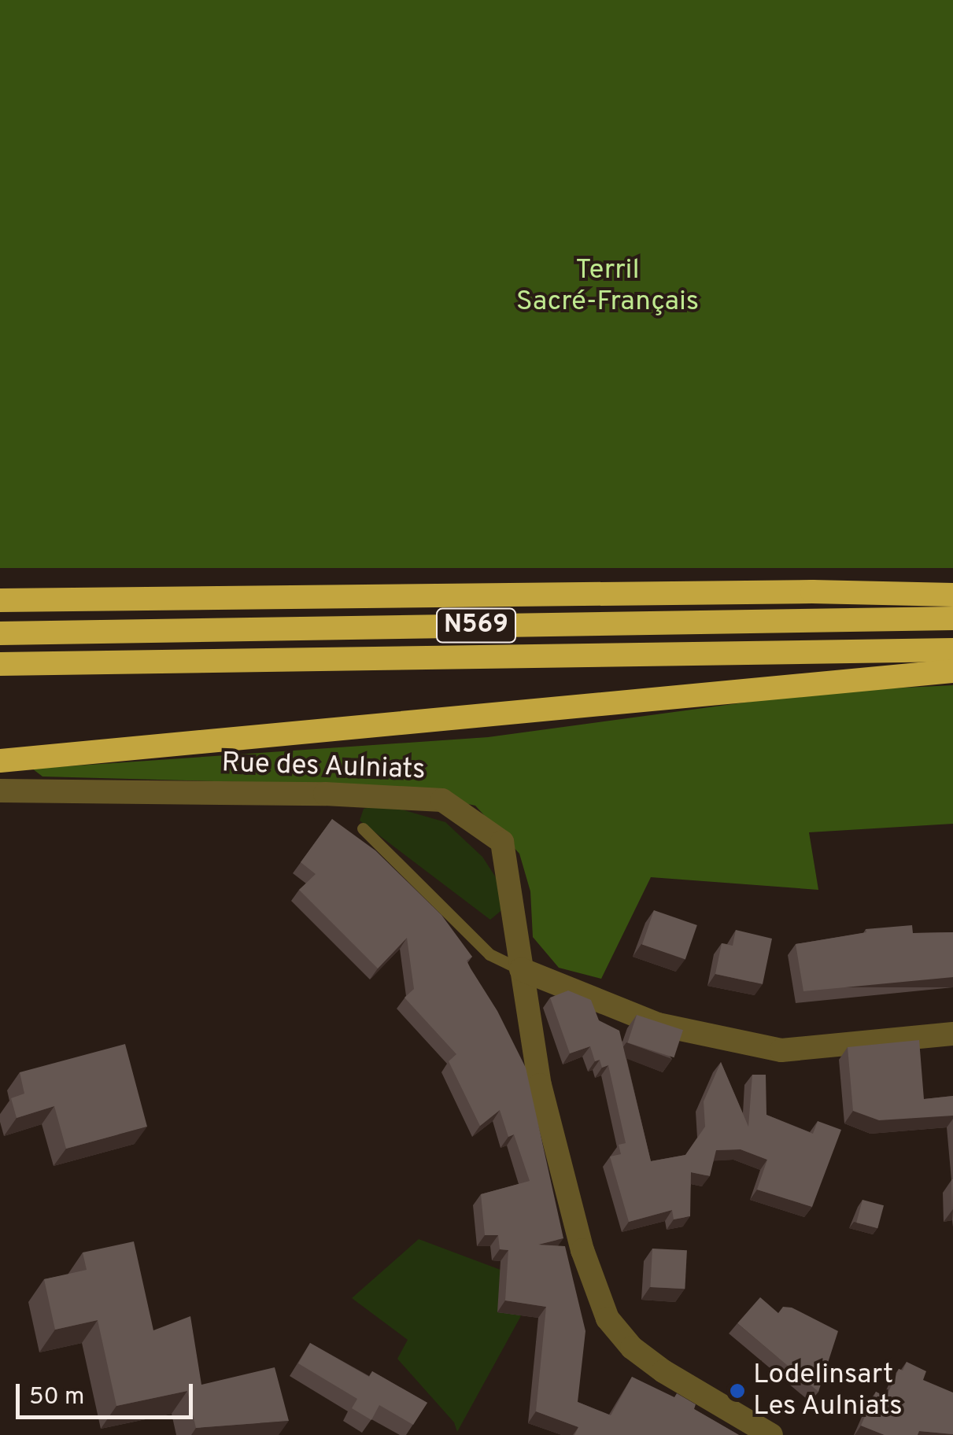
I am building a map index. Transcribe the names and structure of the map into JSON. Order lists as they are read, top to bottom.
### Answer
{
  "streets": {
    "highway": ["N569"],
    "street": ["Rue des Aulniats"]
  },
  "parks": ["Terril Sacré-Français"],
  "places": ["Lodelinsart Les Aulniats"],
  "scale_bar": "50 m"
}
